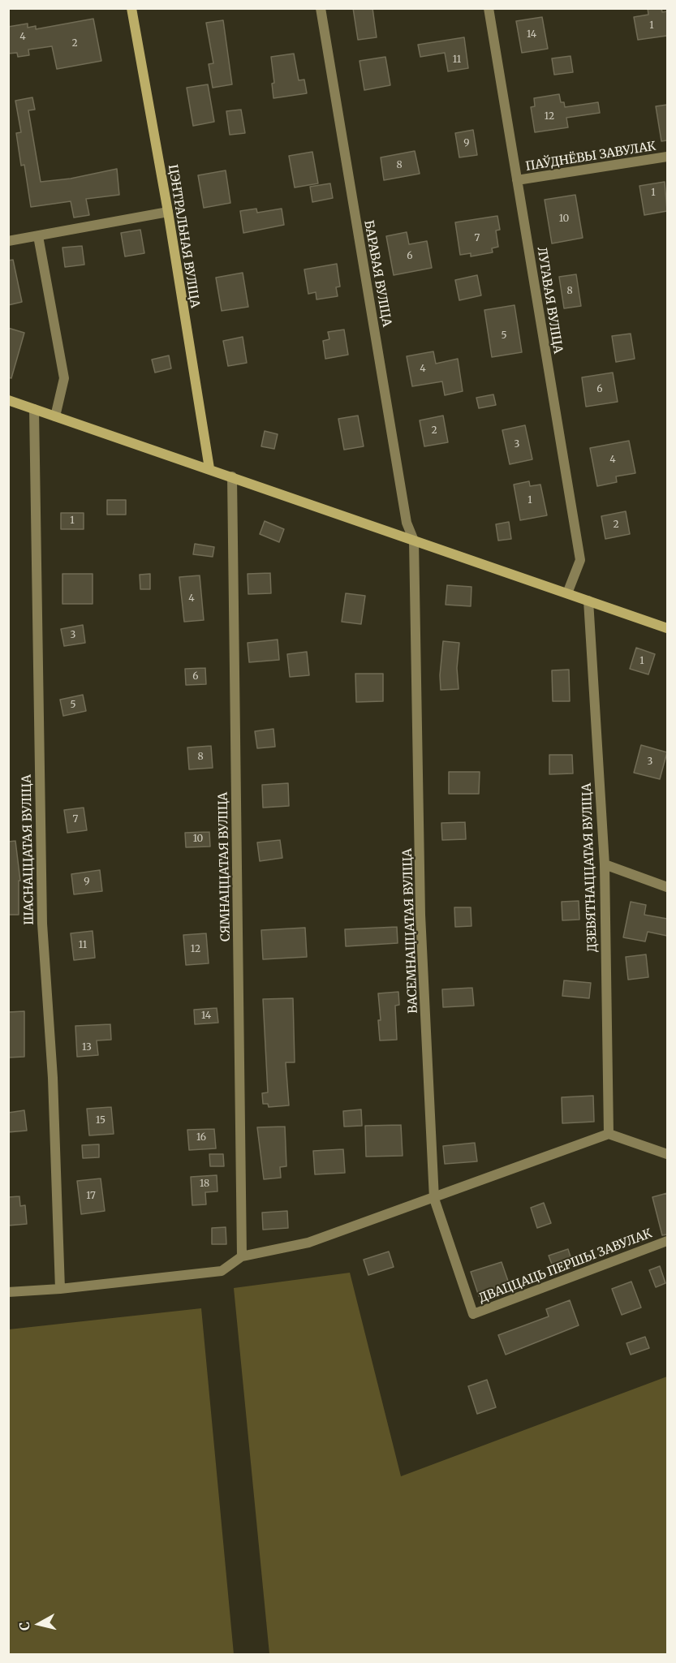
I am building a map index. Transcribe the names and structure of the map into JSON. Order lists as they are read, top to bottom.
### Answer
{
  "streets": {
    "main road": ["ЦЭНТРАЛЬНАЯ ВУЛІЦА"],
    "street": [
      "ПАЎДНЁВЫ ЗАВУЛАК",
      "БАРАВАЯ ВУЛІЦА",
      "ЛУГАВАЯ ВУЛІЦА",
      "ШАСНАЦЦАТАЯ ВУЛІЦА",
      "СЯМНАЦЦАТАЯ ВУЛІЦА",
      "ДЗЕВЯТНАЦЦАТАЯ ВУЛІЦА",
      "ВАСЕМНАЦЦАТАЯ ВУЛІЦА",
      "ДВАЦЦАЦЬ ПЕРШЫ ЗАВУЛАК"
    ]
  },
  "crossings": [
    ["ПАЎДНЁВЫ ЗАВУЛАК", "ЛУГАВАЯ ВУЛІЦА"],
    ["БАРАВАЯ ВУЛІЦА", "ВАСЕМНАЦЦАТАЯ ВУЛІЦА"],
    ["ВАСЕМНАЦЦАТАЯ ВУЛІЦА", "ДВАЦЦАЦЬ ПЕРШЫ ЗАВУЛАК"]
  ],
  "house_numbers": [
    "1",
    "14",
    "4",
    "2",
    "11",
    "12",
    "9",
    "8",
    "1",
    "10",
    "7",
    "6",
    "8",
    "5",
    "4",
    "6",
    "2",
    "3",
    "4",
    "1",
    "1",
    "2",
    "4",
    "3",
    "1",
    "6",
    "5",
    "8",
    "3",
    "7",
    "10",
    "9",
    "11",
    "12",
    "14",
    "13",
    "15",
    "16",
    "18",
    "17"
  ],
  "north": "left"
}
